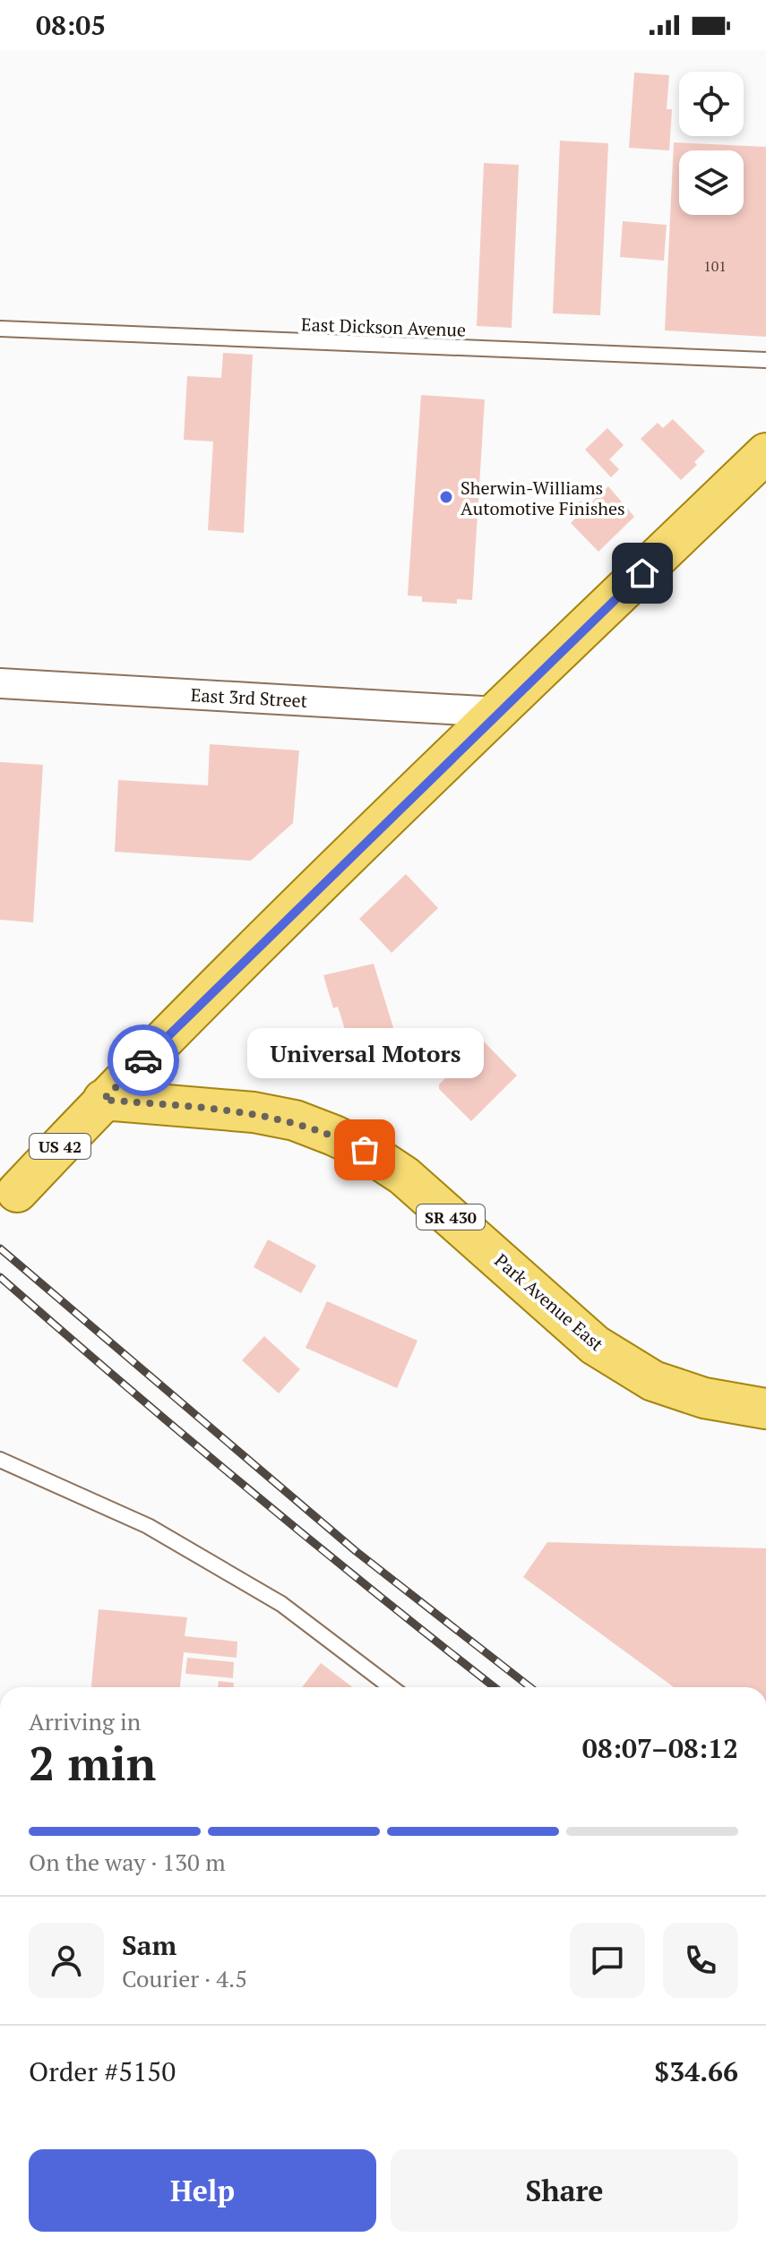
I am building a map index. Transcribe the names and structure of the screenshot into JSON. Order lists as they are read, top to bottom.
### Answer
{
  "streets": {
    "main road": ["US 42", "SR 430", "Park Avenue East"],
    "street": ["East 3rd Street"],
    "lane": ["East Dickson Avenue"]
  },
  "crossings": [
    ["East 3rd Street", "US 42"],
    ["US 42", "Park Avenue East"]
  ],
  "places": ["Sherwin-Williams Automotive Finishes", "Universal Motors"],
  "house_numbers": ["101"],
  "page": {
    "status": "08:05",
    "bubble": "Universal Motors",
    "heading": ["2 min", "Arriving in", "08:07–08:12"],
    "panel": [
      "Sam",
      "Courier · 4.5",
      "Order #5150",
      "$34.66"
    ],
    "bar": "On the way · 130 m",
    "buttons": ["Help", "Share"]
  }
}
